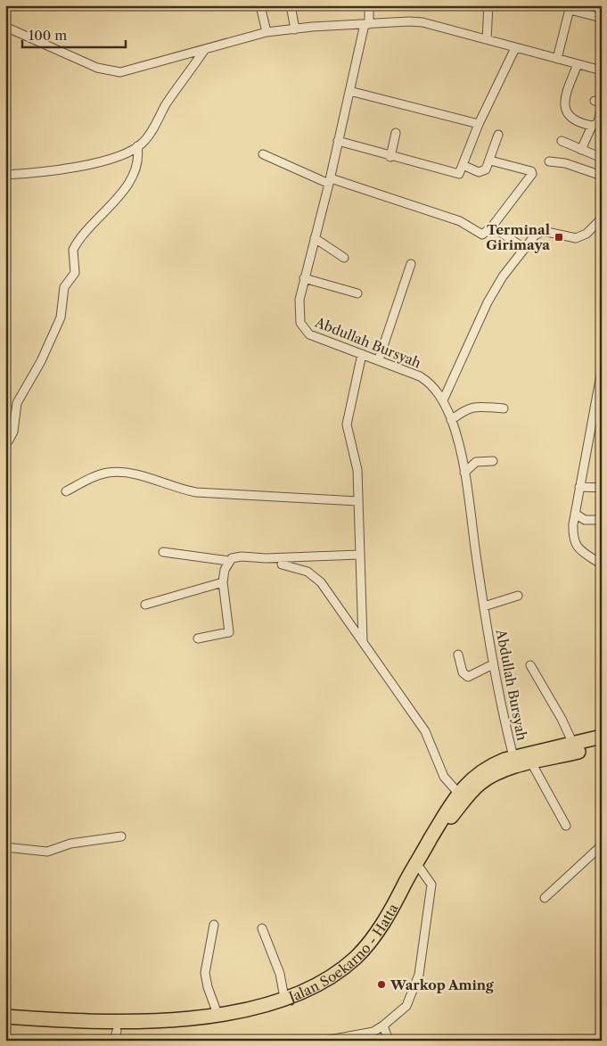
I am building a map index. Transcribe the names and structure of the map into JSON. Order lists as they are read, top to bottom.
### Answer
{
  "streets": {
    "highway": ["Jalan Soekarno - Hatta"],
    "street": ["Abdullah Bursyah"]
  },
  "crossings": [
    ["Abdullah Bursyah", "Jalan Soekarno - Hatta"]
  ],
  "places": {
    "transit": ["Terminal Girimaya"],
    "other": ["Warkop Aming"]
  },
  "scale_bar": "100 m"
}
